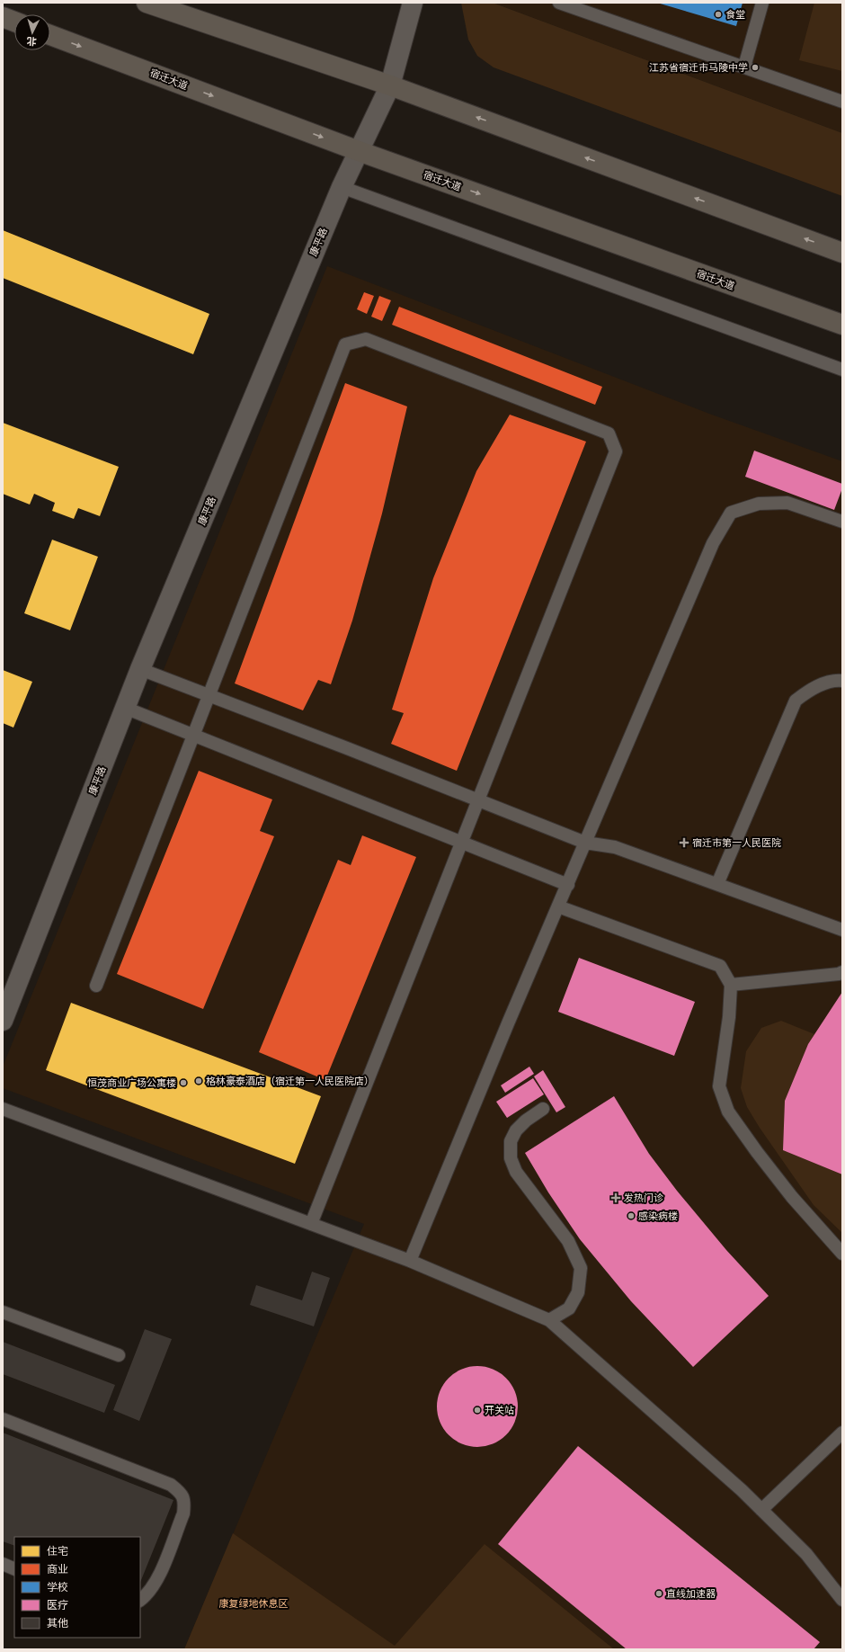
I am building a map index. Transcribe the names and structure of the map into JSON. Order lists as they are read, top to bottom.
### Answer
{
  "streets": {
    "main road": ["宿迁大道"],
    "street": ["康平路"]
  },
  "crossings": [
    ["宿迁大道", "康平路"]
  ],
  "parks": ["康复绿地休息区"],
  "places": {
    "other": [
      "食堂",
      "江苏省宿迁市马陵中学",
      "格林豪泰酒店（宿迁第一人民医院店）",
      "恒茂商业广场公寓楼",
      "感染病楼",
      "开关站",
      "直线加速器"
    ],
    "health": ["宿迁市第一人民医院", "发热门诊"]
  },
  "legend": [
    "住宅",
    "商业",
    "学校",
    "医疗",
    "其他"
  ],
  "north": "bottom"
}
